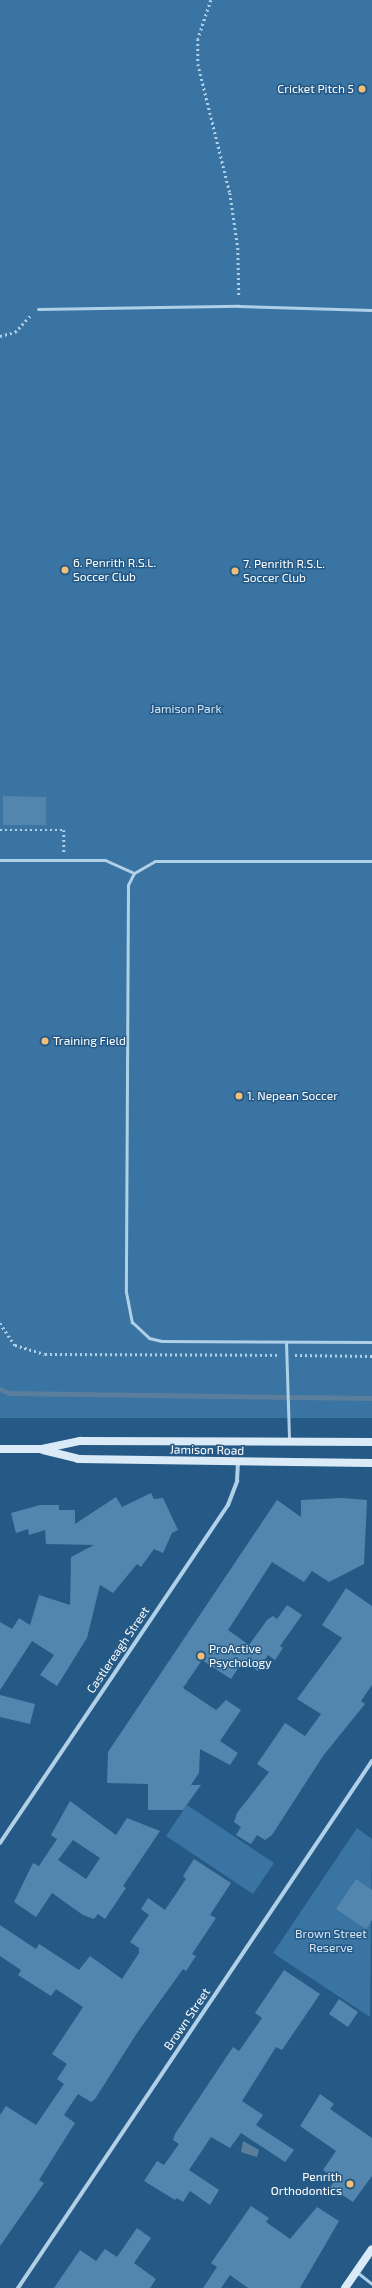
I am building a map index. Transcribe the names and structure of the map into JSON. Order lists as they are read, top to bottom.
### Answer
{
  "streets": {
    "main road": ["Jamison Road"],
    "street": ["Castlereagh Street", "Brown Street"]
  },
  "crossings": [
    ["Jamison Road", "Castlereagh Street"]
  ],
  "parks": ["Jamison Park", "Brown Street Reserve"],
  "places": [
    "Cricket Pitch 5",
    "6. Penrith R.S.L. Soccer Club",
    "7. Penrith R.S.L. Soccer Club",
    "Training Field",
    "1. Nepean Soccer",
    "ProActive Psychology",
    "Penrith Orthodontics"
  ]
}
